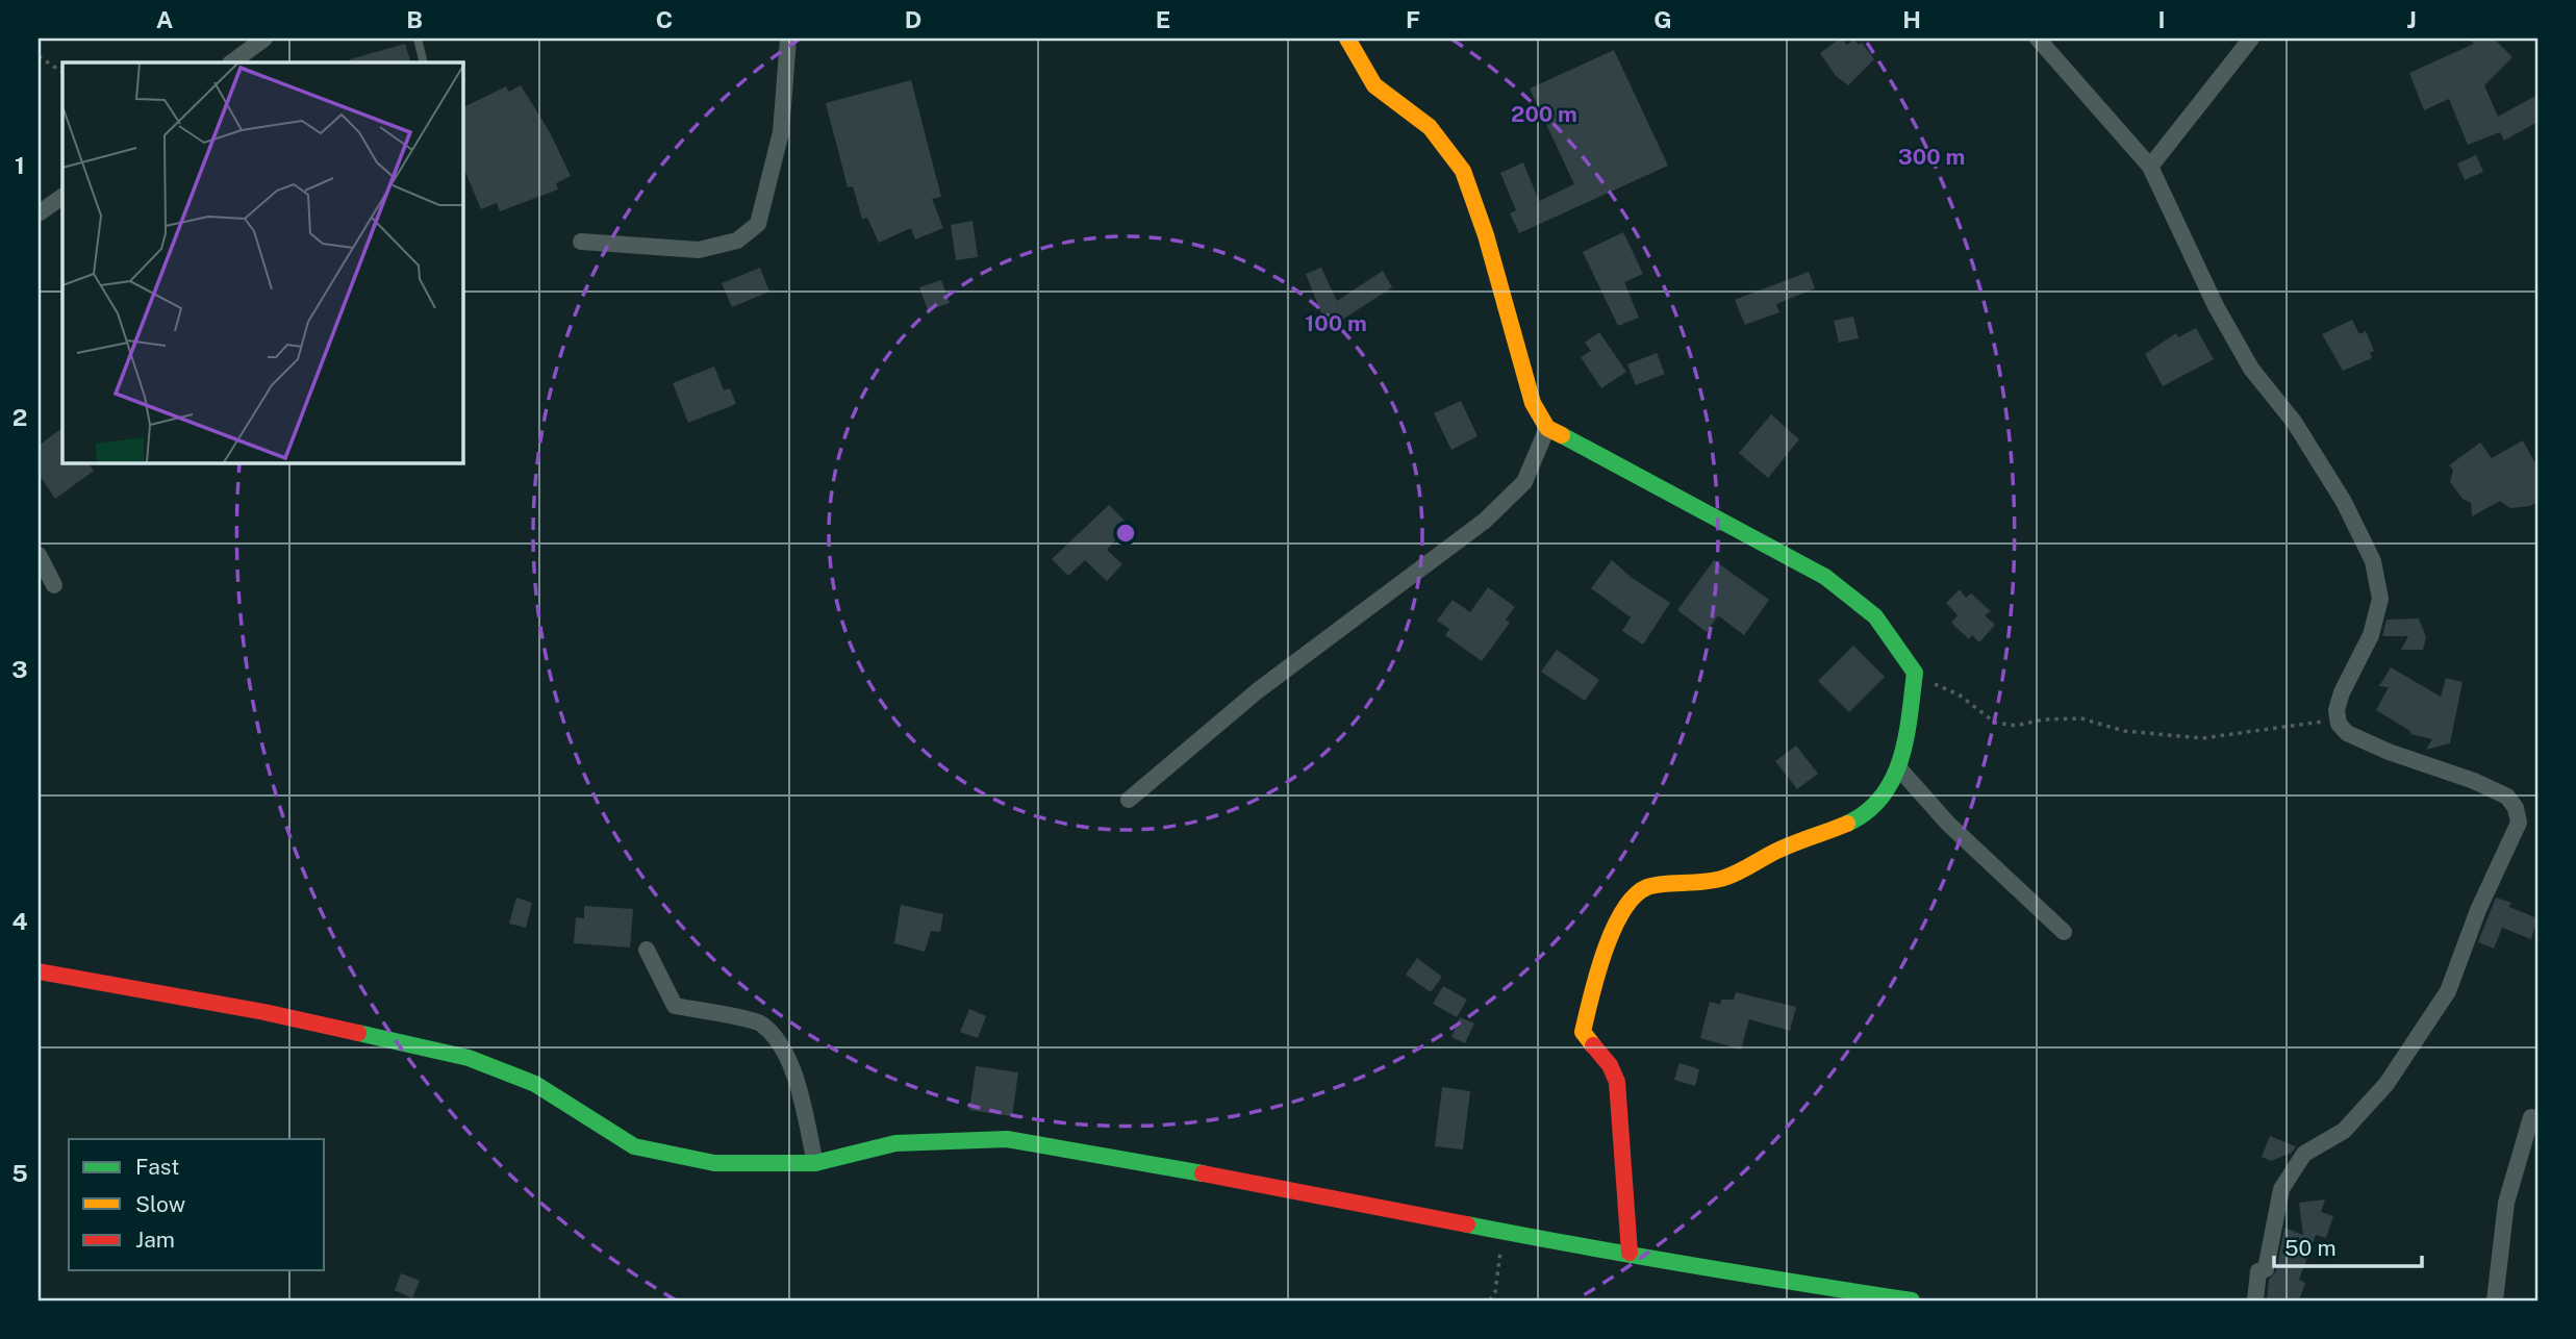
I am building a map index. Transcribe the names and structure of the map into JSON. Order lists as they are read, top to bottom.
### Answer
{
  "legend": ["Fast", "Slow", "Jam"],
  "scale_bar": "50 m",
  "grid": {
    "columns": [
      "A",
      "B",
      "C",
      "D",
      "E",
      "F",
      "G",
      "H",
      "I",
      "J"
    ],
    "rows": [
      "1",
      "2",
      "3",
      "4",
      "5"
    ]
  },
  "rings": ["200 m", "300 m", "100 m"]
}
